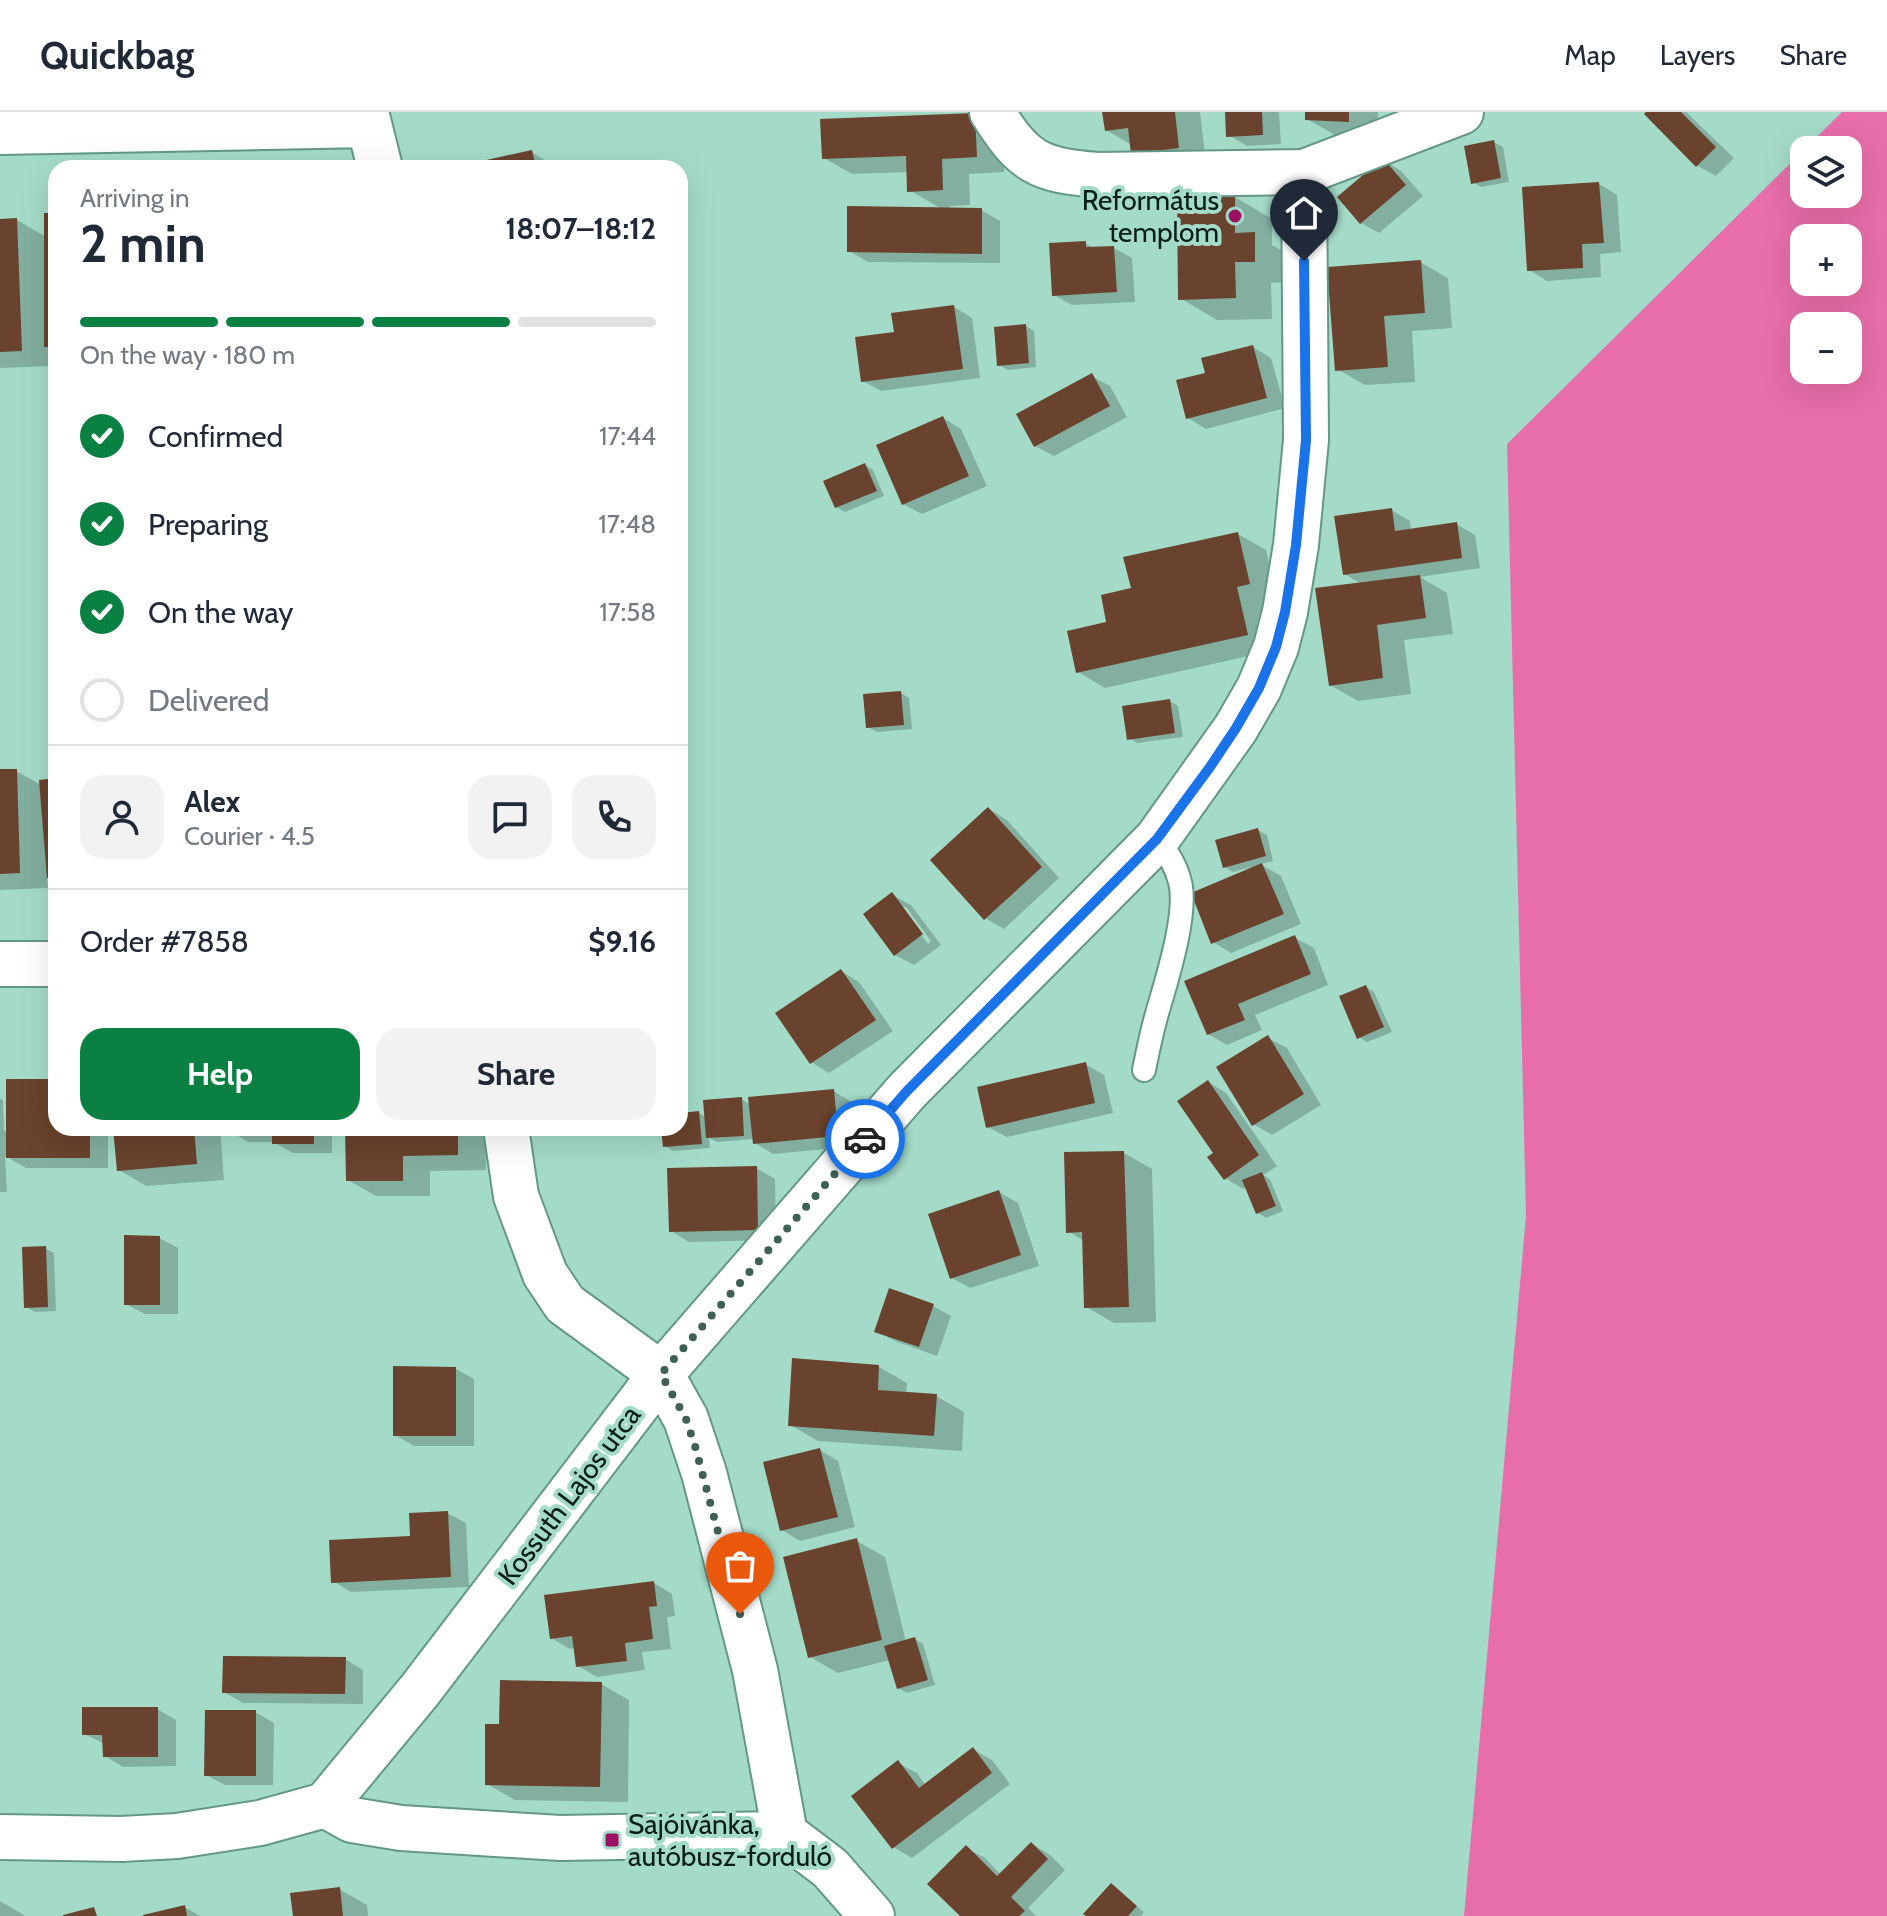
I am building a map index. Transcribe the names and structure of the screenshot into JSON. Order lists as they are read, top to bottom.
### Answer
{
  "streets": {
    "street": ["Kossuth Lajos utca"]
  },
  "places": {
    "other": ["Református templom"],
    "transit": ["Sajóivánka, autóbusz-forduló"]
  },
  "page": {
    "header": "Quickbag",
    "nav": ["Map", "Layers", "Share"],
    "map_buttons": ["+", "−"],
    "heading": ["2 min", "Arriving in", "18:07–18:12"],
    "panel": [
      "Alex",
      "Courier · 4.5",
      "Order #7858",
      "$9.16"
    ],
    "bar": "On the way · 180 m",
    "list": [
      ["Confirmed", "17:44"],
      ["Preparing", "17:48"],
      ["On the way", "17:58"],
      "Delivered"
    ],
    "buttons": ["Help", "Share"]
  }
}
